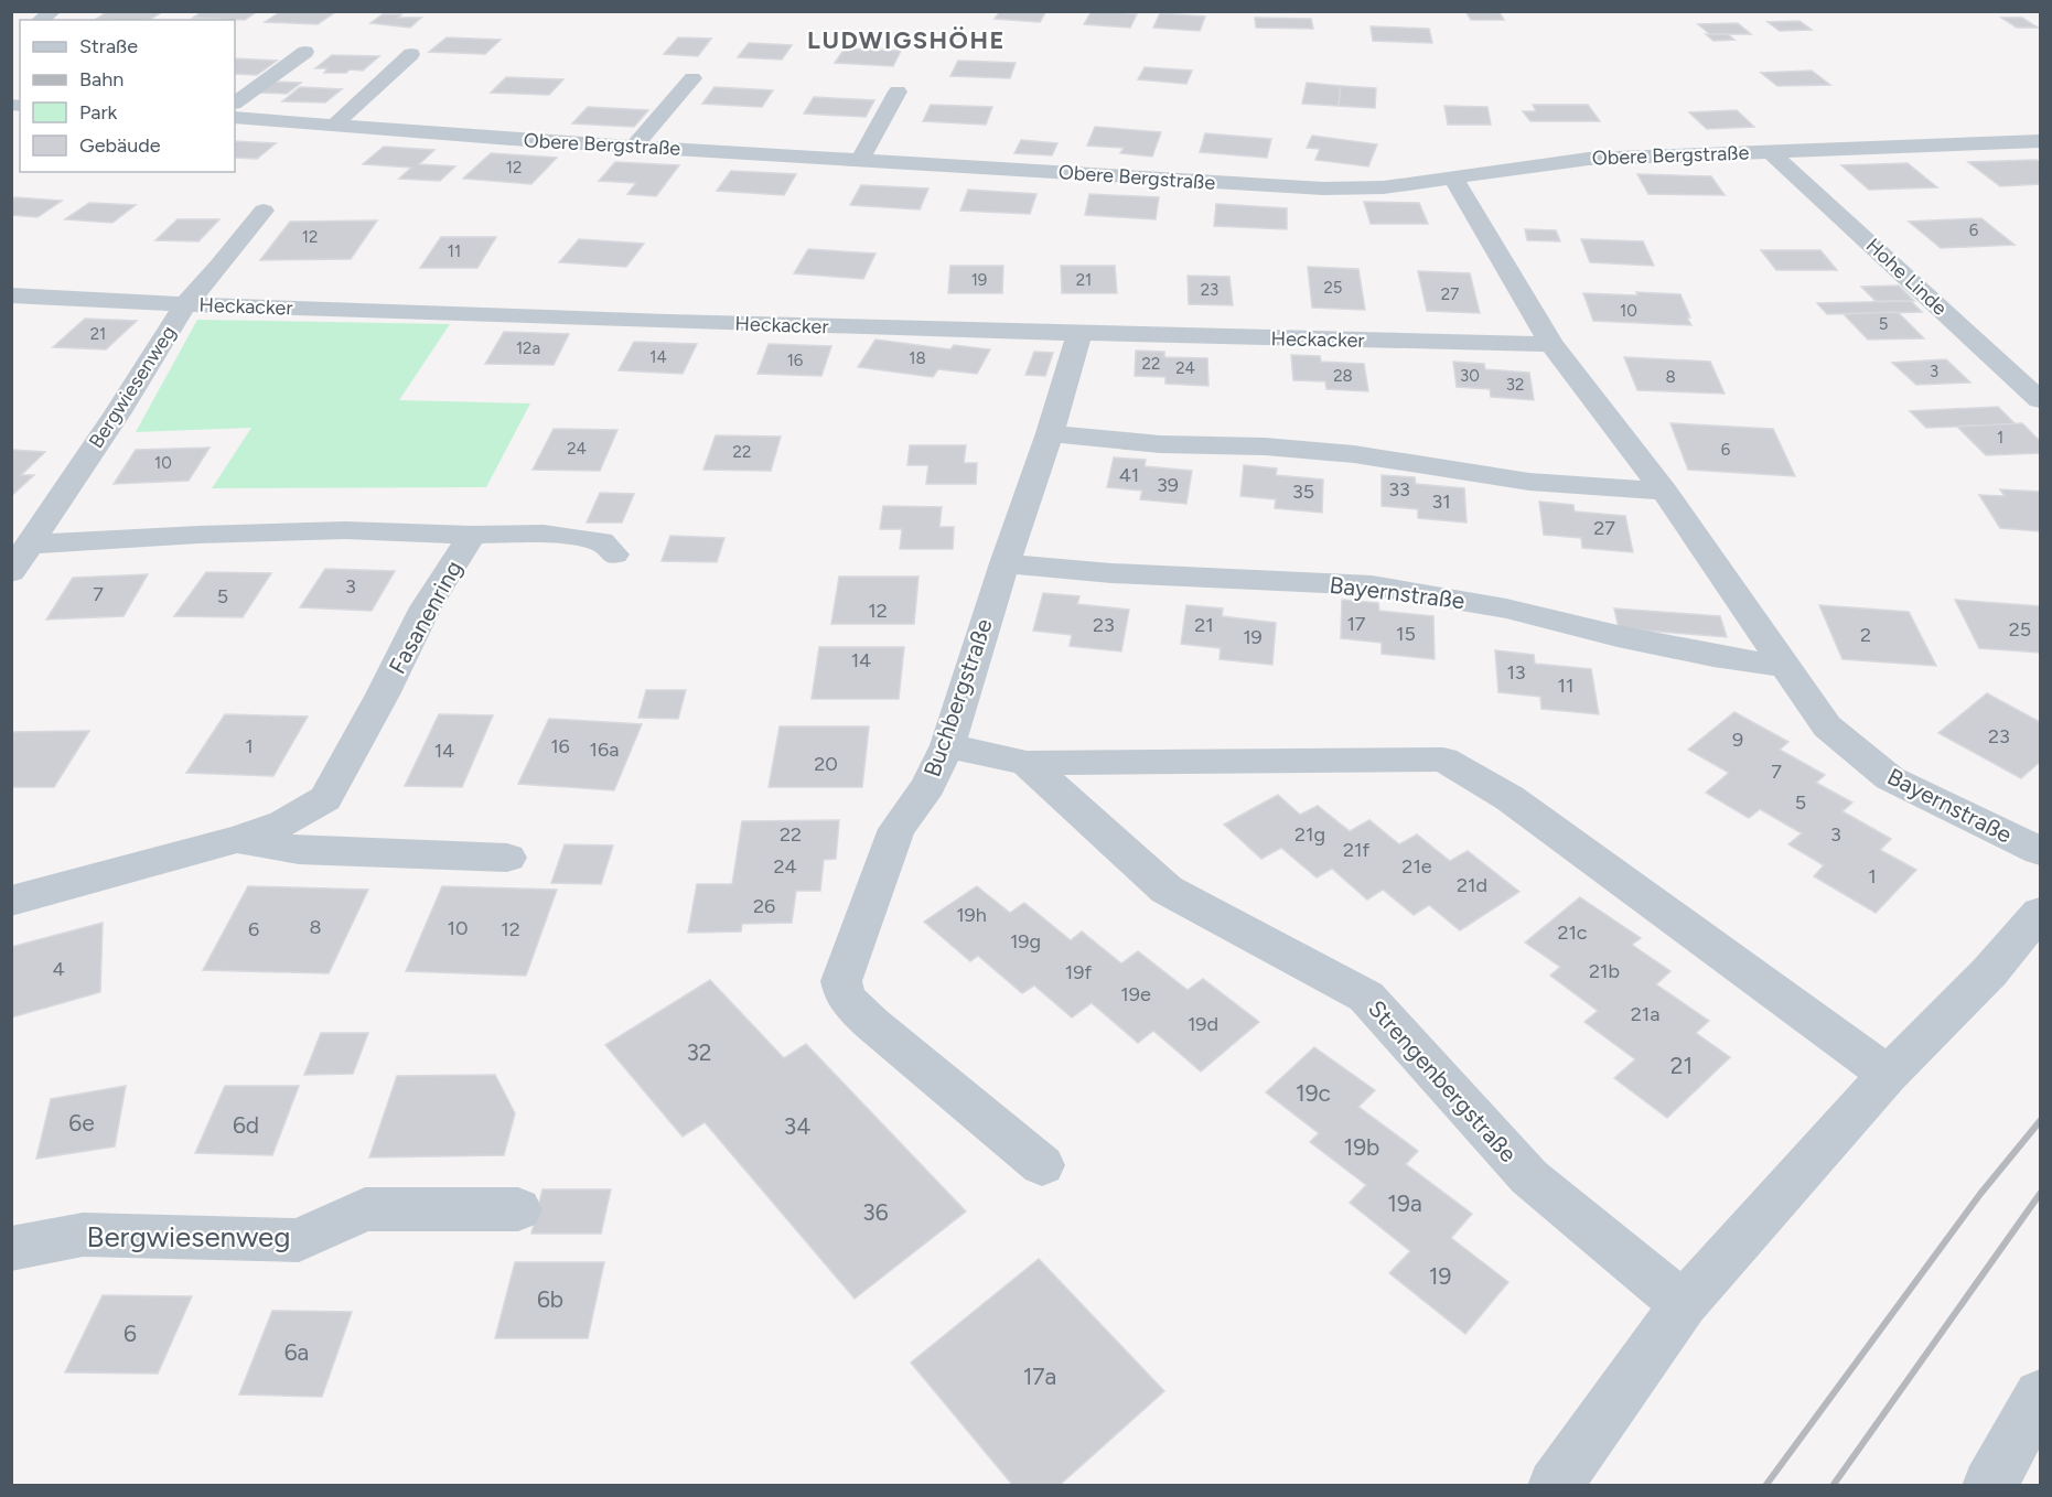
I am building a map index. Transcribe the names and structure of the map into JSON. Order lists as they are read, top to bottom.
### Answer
{
  "streets": {
    "street": [
      "Obere Bergstraße",
      "Hohe Linde",
      "Heckacker",
      "Bergwiesenweg",
      "Bayernstraße",
      "Fasanenring",
      "Buchbergstraße",
      "Strengenbergstraße"
    ]
  },
  "crossings": [
    ["Obere Bergstraße", "Hohe Linde"],
    ["Obere Bergstraße", "Bayernstraße"],
    ["Heckacker", "Bergwiesenweg"],
    ["Heckacker", "Bayernstraße"],
    ["Heckacker", "Buchbergstraße"],
    ["Bergwiesenweg", "Fasanenring"],
    ["Bayernstraße", "Buchbergstraße"],
    ["Buchbergstraße", "Strengenbergstraße"]
  ],
  "districts": ["LUDWIGSHÖHE"],
  "house_numbers": [
    "12",
    "6",
    "12",
    "11",
    "19",
    "21",
    "25",
    "23",
    "27",
    "10",
    "5",
    "21",
    "12a",
    "14",
    "18",
    "16",
    "22",
    "24",
    "3",
    "28",
    "30",
    "8",
    "32",
    "1",
    "24",
    "6",
    "22",
    "10",
    "41",
    "39",
    "33",
    "35",
    "31",
    "27",
    "3",
    "7",
    "5",
    "12",
    "17",
    "23",
    "21",
    "25",
    "15",
    "2",
    "19",
    "14",
    "13",
    "11",
    "23",
    "9",
    "1",
    "16",
    "16a",
    "14",
    "20",
    "7",
    "5",
    "22",
    "21g",
    "3",
    "21f",
    "24",
    "21e",
    "1",
    "21d",
    "26",
    "19h",
    "8",
    "10",
    "6",
    "12",
    "21c",
    "19g",
    "4",
    "21b",
    "19f",
    "19e",
    "21a",
    "19d",
    "32",
    "21",
    "19c",
    "6e",
    "6d",
    "34",
    "19b",
    "19a",
    "36",
    "19",
    "6b",
    "6",
    "6a",
    "17a"
  ],
  "legend": [
    "Straße",
    "Bahn",
    "Park",
    "Gebäude"
  ]
}
